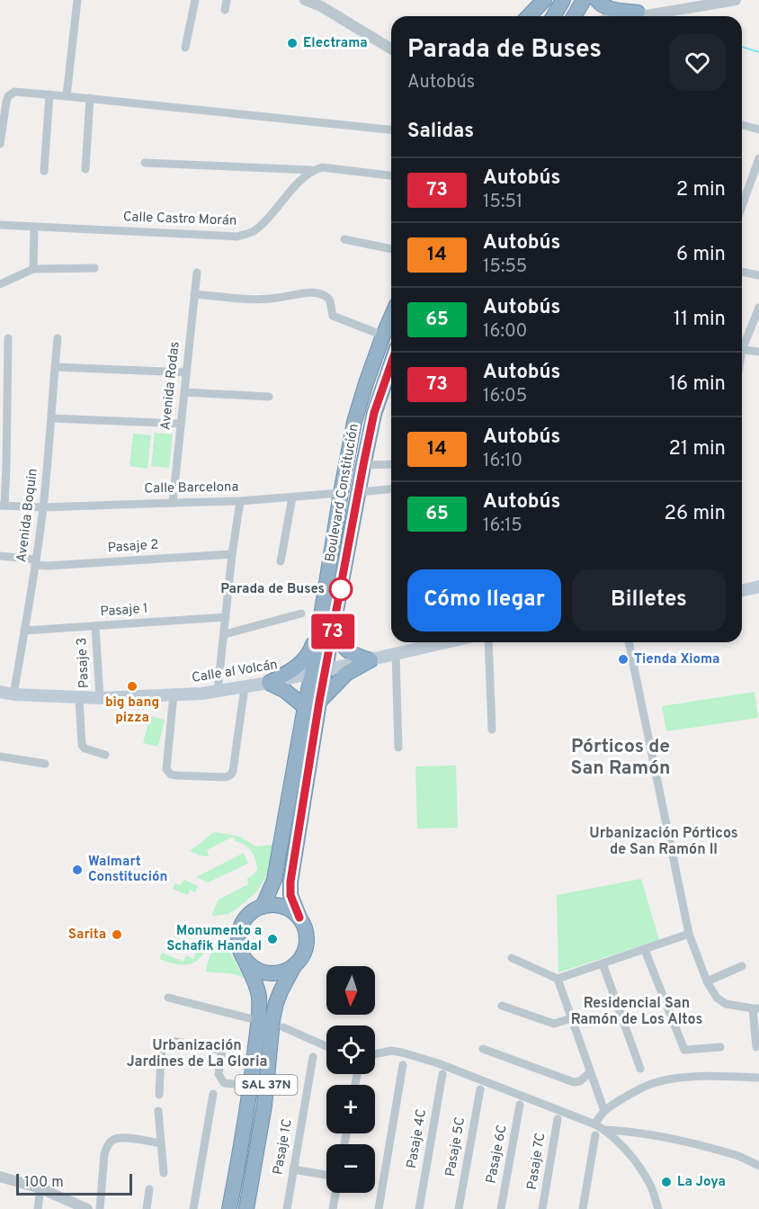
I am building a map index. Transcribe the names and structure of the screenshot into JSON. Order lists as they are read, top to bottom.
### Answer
{
  "streets": {
    "highway": ["Boulevard Constitución", "SAL 37N"],
    "main road": ["Calle al Volcán"],
    "street": [
      "Calle Castro Morán",
      "Avenida Rodas",
      "Calle Barcelona",
      "Avenida Boquin",
      "Pasaje 2",
      "Pasaje 1",
      "Pasaje 3",
      "Pasaje 4C",
      "Pasaje 1C",
      "Pasaje 5C",
      "Pasaje 6C",
      "Pasaje 7C"
    ]
  },
  "crossings": [
    ["Avenida Rodas", "Calle Barcelona"],
    ["Calle Barcelona", "Boulevard Constitución"],
    ["Calle Barcelona", "Avenida Boquin"],
    ["Boulevard Constitución", "Calle al Volcán"],
    ["Boulevard Constitución", "SAL 37N"],
    ["Avenida Boquin", "Pasaje 2"],
    ["Avenida Boquin", "Pasaje 1"],
    ["Avenida Boquin", "Calle al Volcán"],
    ["Pasaje 1", "Pasaje 3"],
    ["Pasaje 3", "Calle al Volcán"]
  ],
  "districts": [
    "Pórticos de San Ramón",
    "Urbanización Pórticos de San Ramón II",
    "Residencial San Ramón de Los Altos",
    "Urbanización Jardines de La Gloria"
  ],
  "places": [
    "Electrama",
    "Parada de Buses",
    "Tienda Xioma",
    "big bang pizza",
    "Walmart Constitución",
    "Sarita",
    "Monumento a Schafik Handal",
    "La Joya"
  ],
  "lines": ["bus line 73"],
  "scale_bar": "100 m",
  "north": "bottom",
  "page": {
    "on_map": "73",
    "heading": [
      ["Parada de Buses", "Autobús"],
      "Salidas"
    ],
    "list": [
      {
        "mark": "73",
        "name": "Autobús",
        "note": "15:51",
        "value": "2 min"
      },
      {
        "mark": "14",
        "name": "Autobús",
        "note": "15:55",
        "value": "6 min"
      },
      {
        "mark": "65",
        "name": "Autobús",
        "note": "16:00",
        "value": "11 min"
      },
      {
        "mark": "73",
        "name": "Autobús",
        "note": "16:05",
        "value": "16 min"
      },
      {
        "mark": "14",
        "name": "Autobús",
        "note": "16:10",
        "value": "21 min"
      },
      {
        "mark": "65",
        "name": "Autobús",
        "note": "16:15",
        "value": "26 min"
      }
    ],
    "buttons": ["Cómo llegar", "Billetes"],
    "map_buttons": ["+", "−"],
    "scale": "100 m"
  }
}
